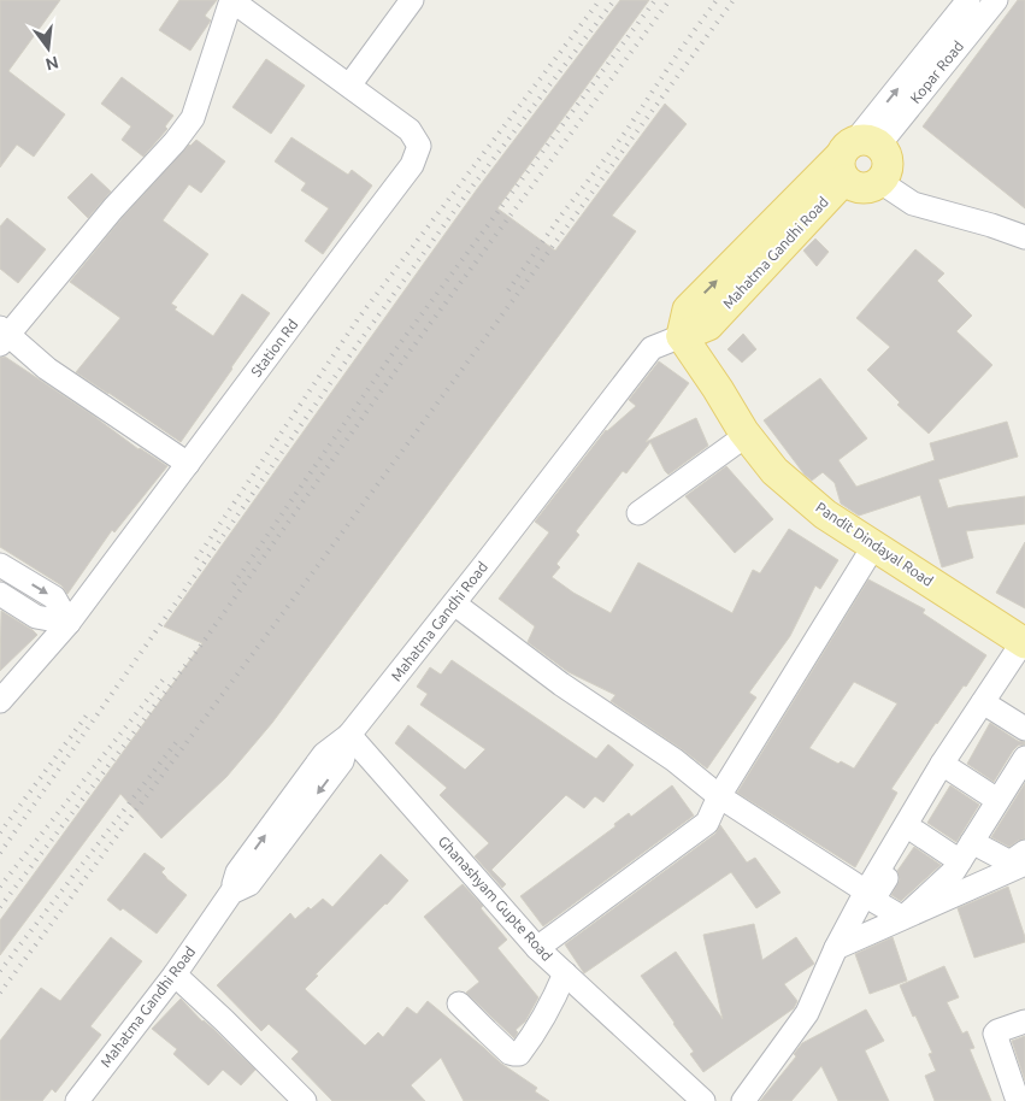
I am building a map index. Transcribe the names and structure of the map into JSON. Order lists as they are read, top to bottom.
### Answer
{
  "streets": {
    "main road": ["Mahatma Gandhi Road", "Pandit Dindayal Road"],
    "street": ["Kopar Road", "Station Rd", "Ghanashyam Gupte Road"]
  },
  "crossings": [
    ["Kopar Road", "Mahatma Gandhi Road"],
    ["Mahatma Gandhi Road", "Pandit Dindayal Road"],
    ["Mahatma Gandhi Road", "Ghanashyam Gupte Road"]
  ],
  "north": "bottom"
}
